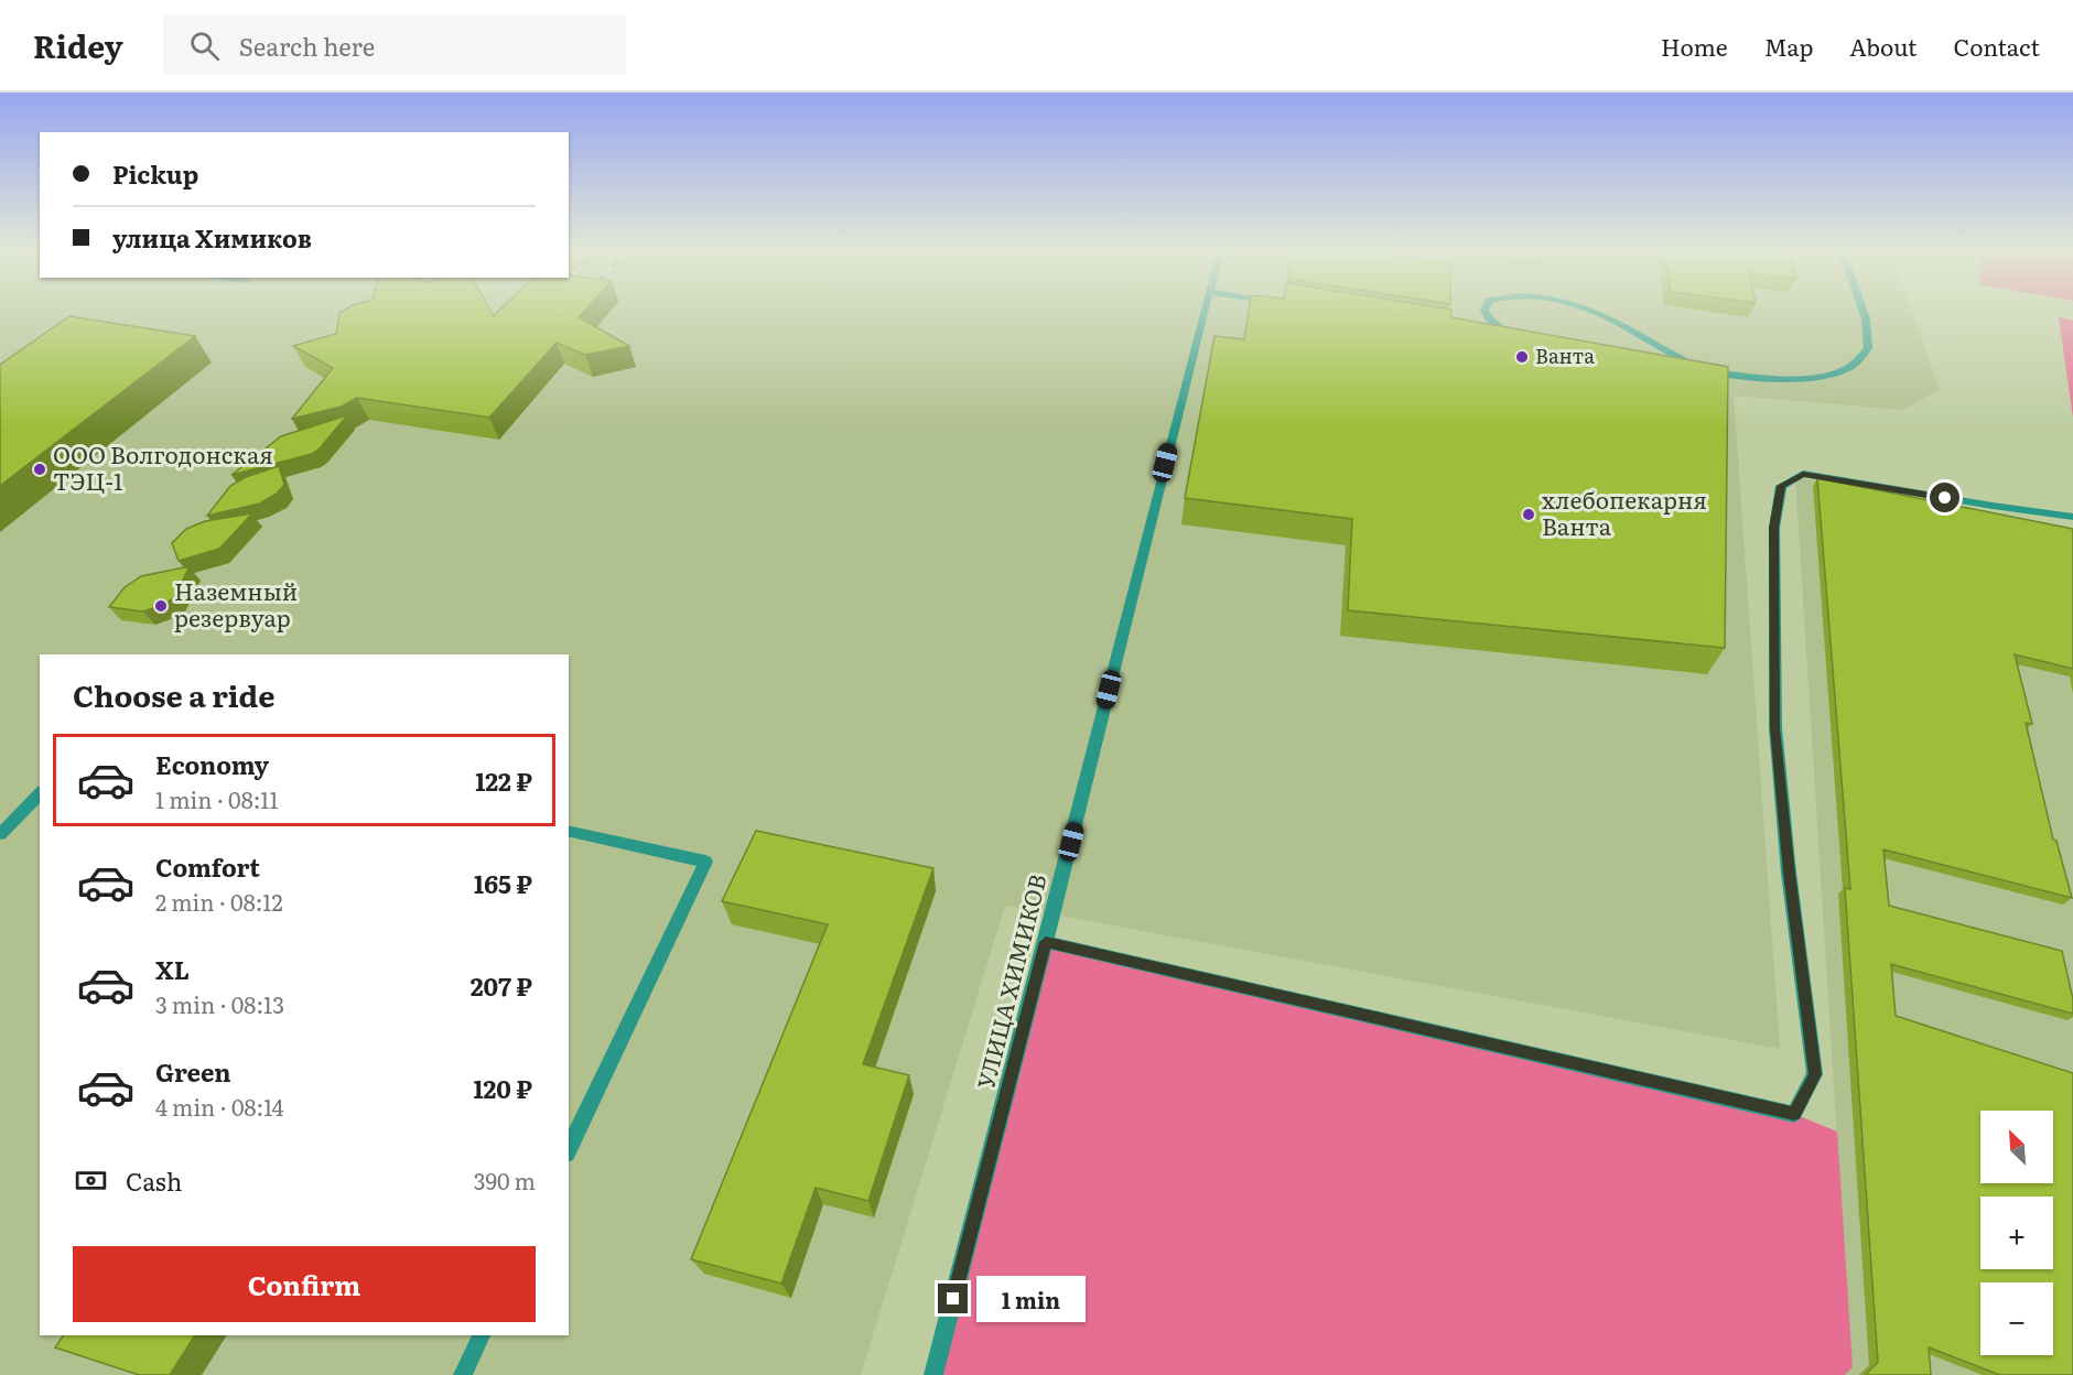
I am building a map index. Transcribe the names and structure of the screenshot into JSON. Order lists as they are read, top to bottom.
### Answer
{
  "streets": {
    "street": ["УЛИЦА ХИМИКОВ"]
  },
  "places": [
    "Ванта",
    "ООО Волгодонская ТЭЦ-1",
    "хлебопекарня Ванта",
    "Наземный резервуар"
  ],
  "north": "top left",
  "page": {
    "header": "Ridey",
    "search": "Search here",
    "nav": [
      "Home",
      "Map",
      "About",
      "Contact"
    ],
    "banner": ["Pickup", "улица Химиков"],
    "heading": "Choose a ride",
    "list": [
      {
        "name": "Economy",
        "note": "1 min · 08:11",
        "value": "122 ₽"
      },
      {
        "name": "Comfort",
        "note": "2 min · 08:12",
        "value": "165 ₽"
      },
      {
        "name": "XL",
        "note": "3 min · 08:13",
        "value": "207 ₽"
      },
      {
        "name": "Green",
        "note": "4 min · 08:14",
        "value": "120 ₽"
      }
    ],
    "map_buttons": ["+", "−"],
    "pay": ["Cash", "390 m"],
    "buttons": "Confirm",
    "bubble": "1 min"
  }
}
